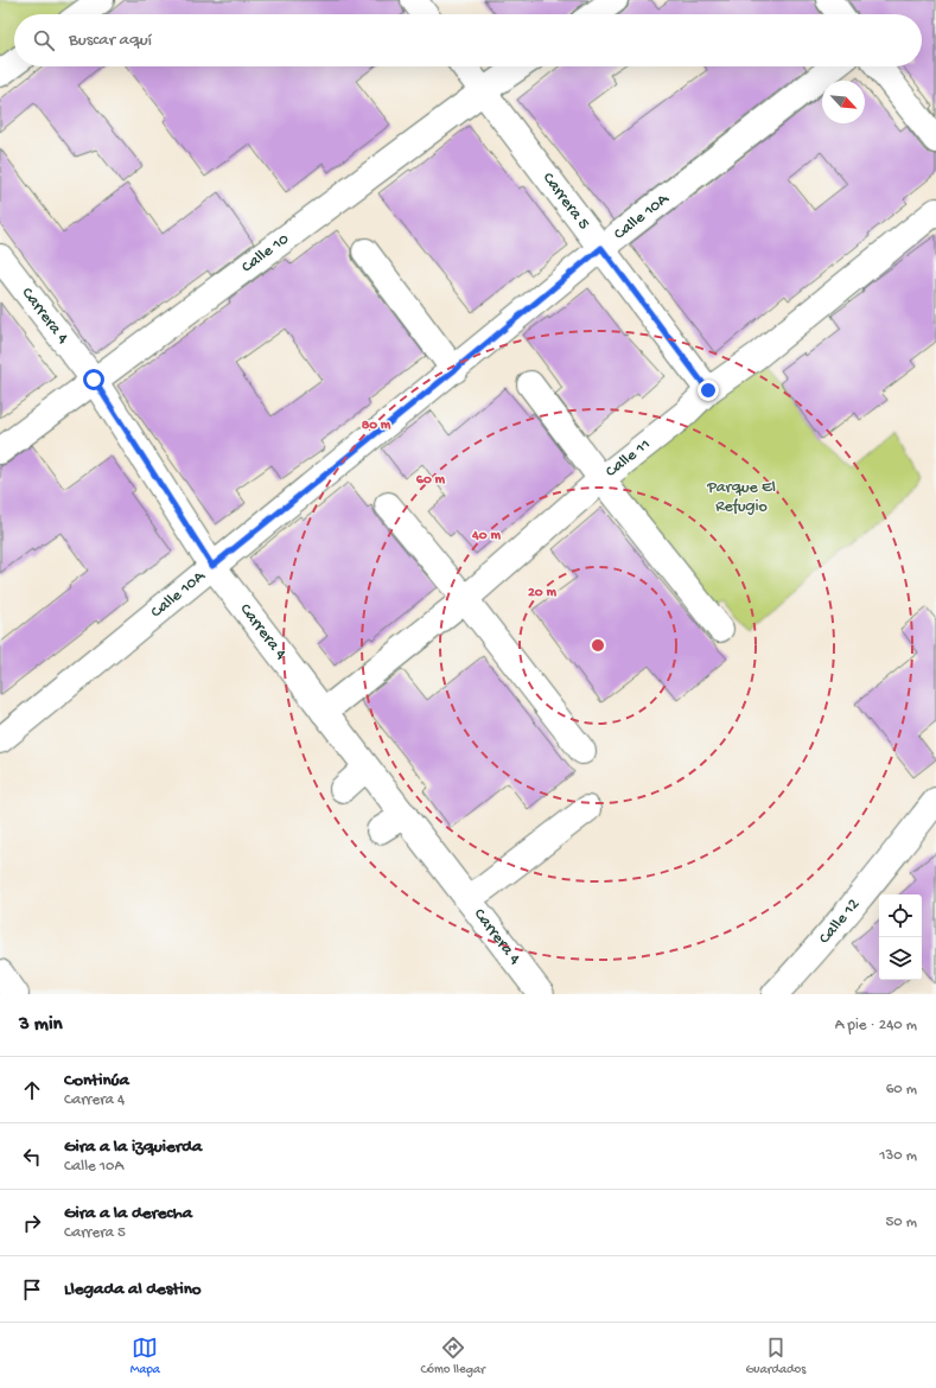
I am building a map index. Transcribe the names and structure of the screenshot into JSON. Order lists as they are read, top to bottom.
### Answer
{
  "streets": {
    "street": [
      "Carrera 5",
      "Calle 10A",
      "Calle 10",
      "Carrera 4",
      "Calle 11",
      "Calle 12"
    ]
  },
  "crossings": [
    ["Carrera 5", "Calle 10A"],
    ["Carrera 5", "Calle 10"],
    ["Carrera 5", "Calle 11"],
    ["Calle 10A", "Carrera 4"],
    ["Calle 10", "Carrera 4"],
    ["Carrera 4", "Calle 11"]
  ],
  "parks": ["Parque El Refugio"],
  "north": "bottom right",
  "page": {
    "search": "Buscar aquí",
    "heading": ["3 min", "A pie · 240 m"],
    "list": [
      ["Continúa", "Carrera 4", "60 m"],
      ["Gira a la izquierda", "Calle 10A", "130 m"],
      ["Gira a la derecha", "Carrera 5", "50 m"],
      "Llegada al destino"
    ],
    "nav": ["Mapa", "Cómo llegar", "Guardados"]
  },
  "rings": [
    "80 m",
    "60 m",
    "40 m",
    "20 m"
  ]
}
